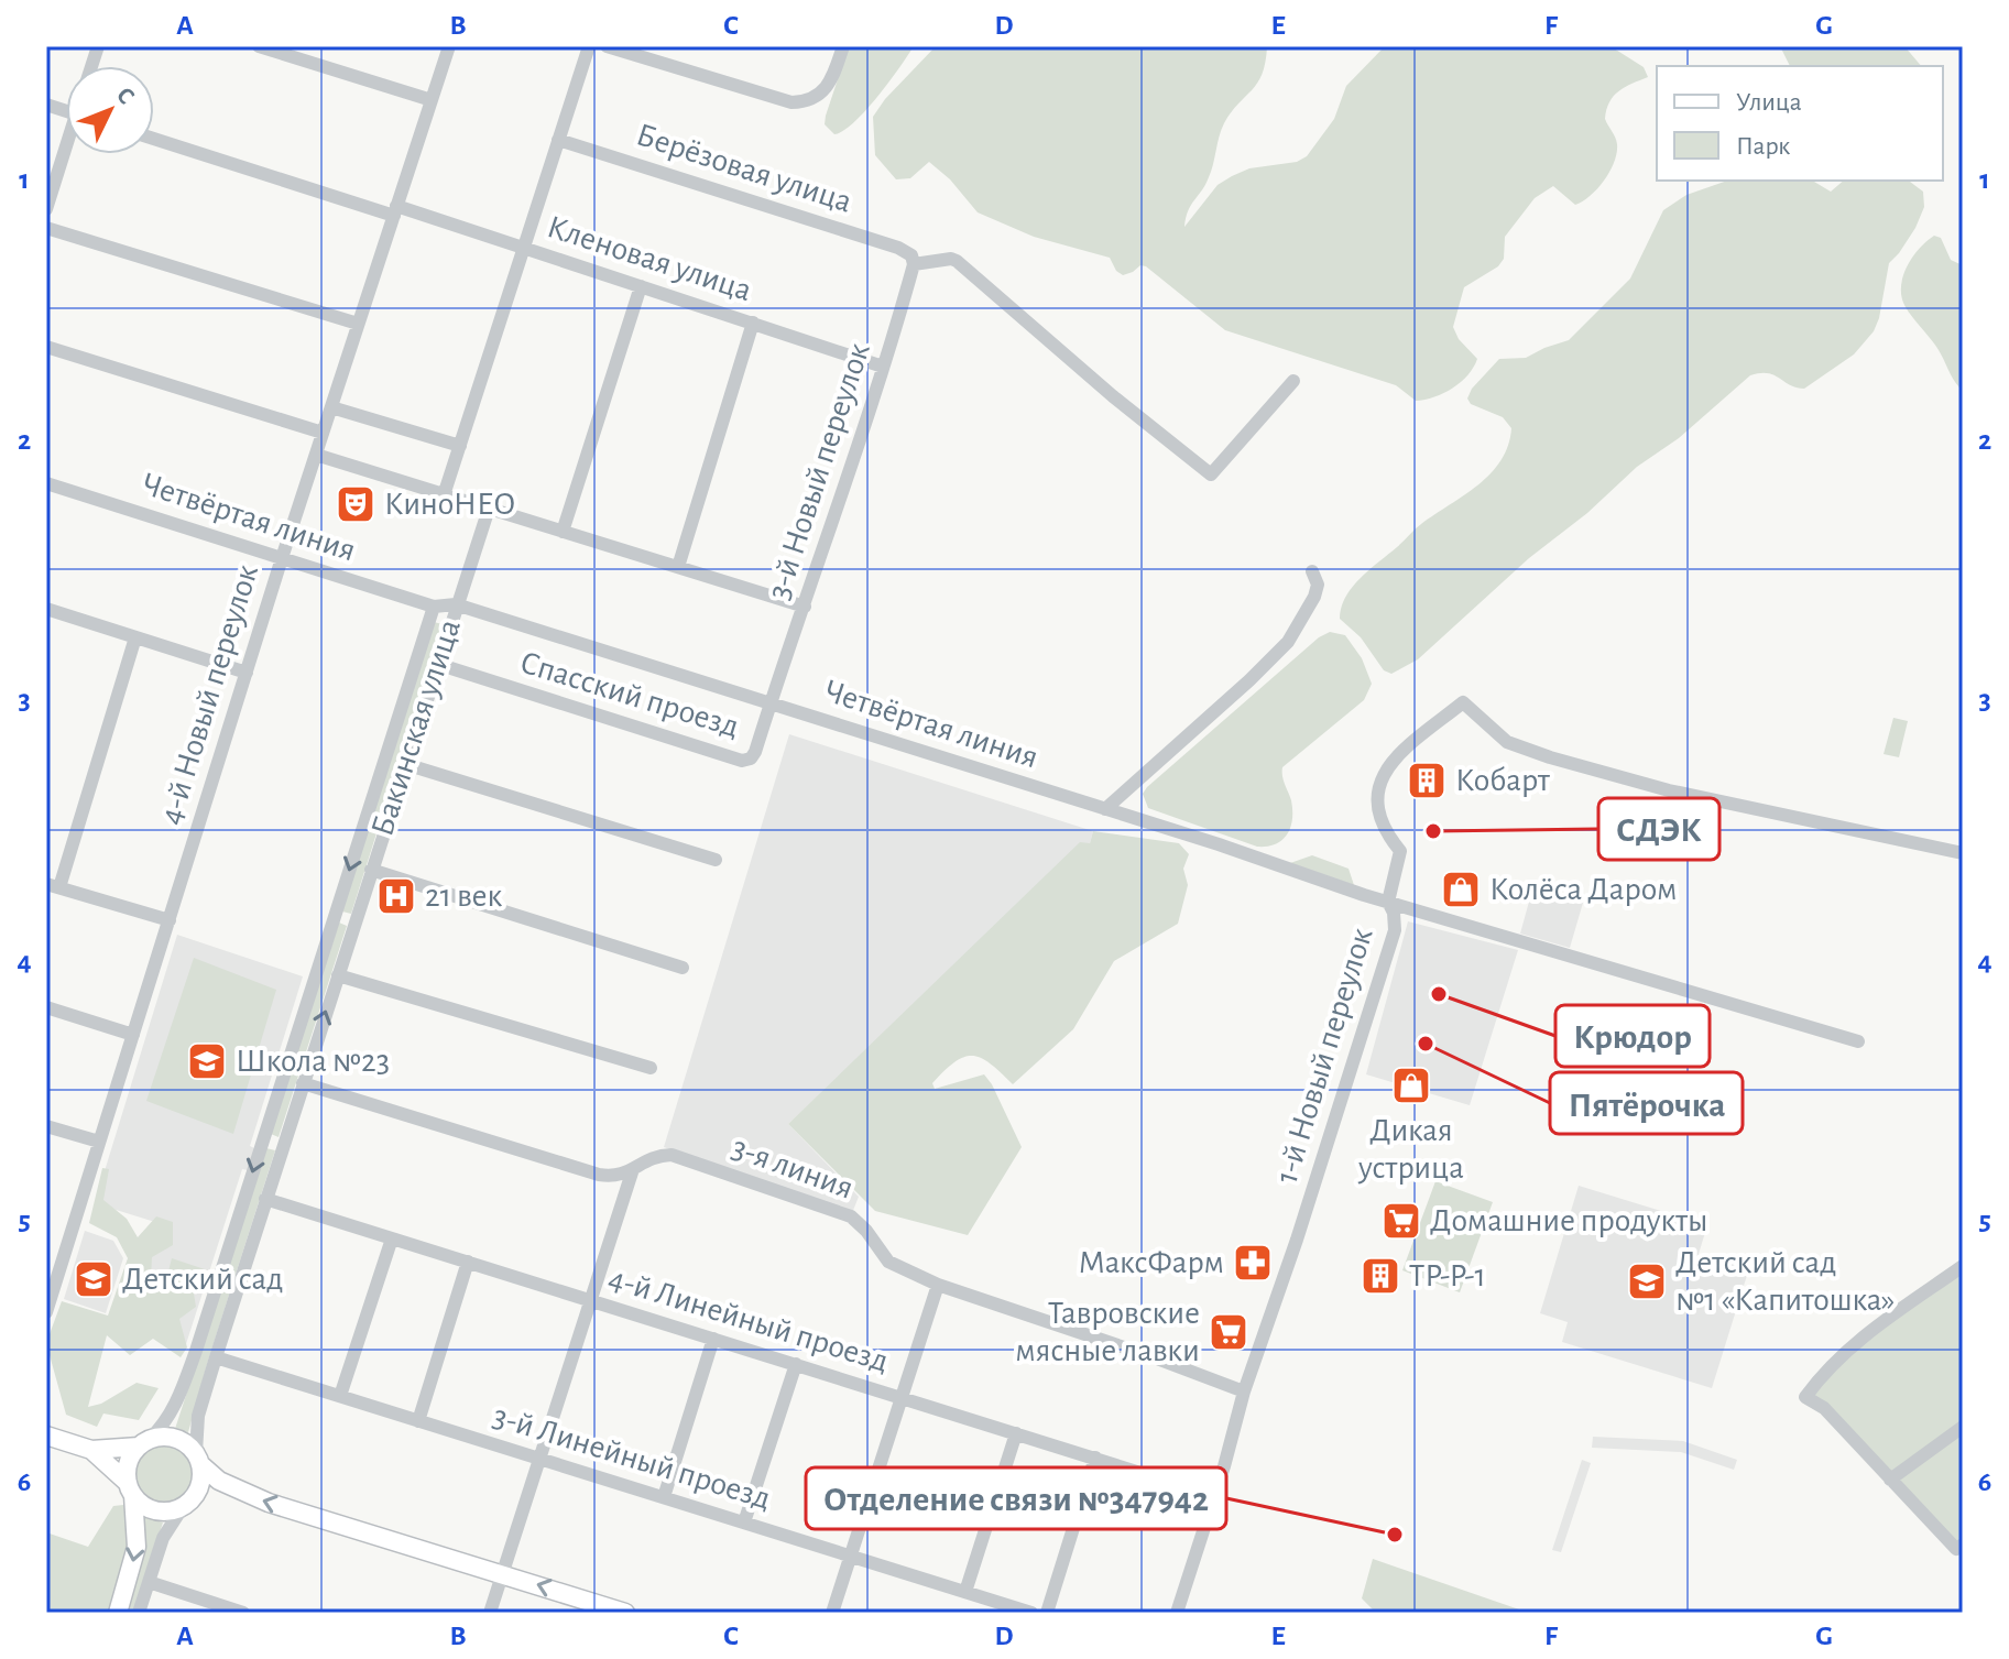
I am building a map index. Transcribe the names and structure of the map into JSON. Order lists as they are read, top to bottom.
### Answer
{
  "streets": {
    "street": [
      "Берёзовая улица",
      "Кленовая улица",
      "3-й Новый переулок",
      "Четвёртая линия",
      "4-й Новый переулок",
      "Спасский проезд",
      "Бакинская улица",
      "1-й Новый переулок",
      "3-я линия",
      "4-й Линейный проезд",
      "3-й Линейный проезд"
    ]
  },
  "crossings": [
    ["Берёзовая улица", "3-й Новый переулок"],
    ["Кленовая улица", "3-й Новый переулок"],
    ["Кленовая улица", "4-й Новый переулок"],
    ["3-й Новый переулок", "Четвёртая линия"],
    ["3-й Новый переулок", "Спасский проезд"],
    ["Четвёртая линия", "4-й Новый переулок"],
    ["Четвёртая линия", "Спасский проезд"],
    ["Четвёртая линия", "Бакинская улица"],
    ["Четвёртая линия", "1-й Новый переулок"],
    ["Спасский проезд", "Бакинская улица"],
    ["Бакинская улица", "3-я линия"],
    ["Бакинская улица", "4-й Линейный проезд"],
    ["Бакинская улица", "3-й Линейный проезд"],
    ["1-й Новый переулок", "3-я линия"],
    ["1-й Новый переулок", "4-й Линейный проезд"]
  ],
  "places": {
    "theatre": ["КиноНЕО"],
    "building": ["Кобарт", "ТР-Р-1"],
    "other": [
      "СДЭК",
      "Крюдор",
      "Пятёрочка",
      "Отделение связи №347942"
    ],
    "shop": ["Колёса Даром", "Дикая устрица"],
    "hospital": ["21 век"],
    "school or university": ["Школа №23", "Детский сад", "Детский сад №1 «Капитошка»"],
    "supermarket": ["Домашние продукты", "Тавровские мясные лавки"],
    "pharmacy": ["МаксФарм"]
  },
  "legend": ["Улица", "Парк"],
  "north": "top right",
  "grid": {
    "columns": [
      "A",
      "B",
      "C",
      "D",
      "E",
      "F",
      "G"
    ],
    "rows": [
      "1",
      "2",
      "3",
      "4",
      "5",
      "6"
    ]
  }
}
